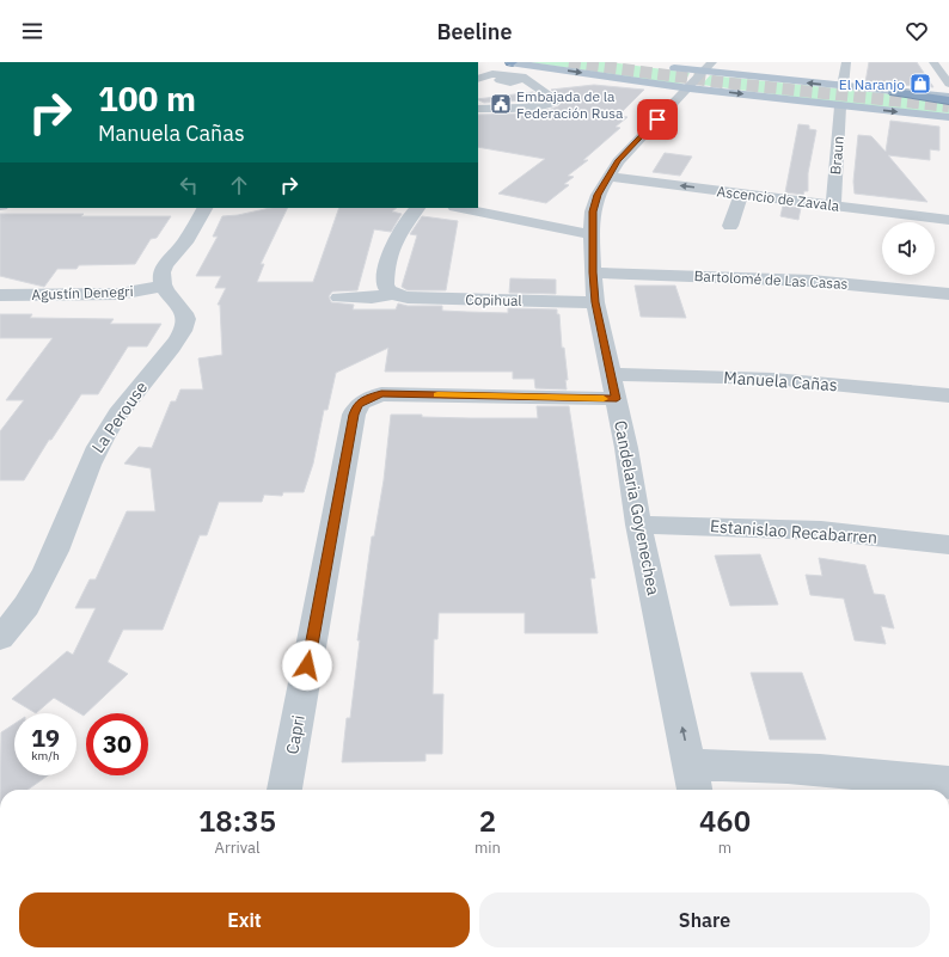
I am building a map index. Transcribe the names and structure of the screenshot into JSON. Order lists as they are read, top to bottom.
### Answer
{
  "streets": {
    "street": [
      "Braun",
      "Ascencio de Zavala",
      "Bartolomé de Las Casas",
      "Agustín Denegri",
      "Copihual",
      "Manuela Cañas",
      "La Perouse",
      "Candelaria Goyenechea",
      "Estanislao Recabarren",
      "Capri"
    ]
  },
  "crossings": [
    ["Braun", "Ascencio de Zavala"],
    ["Ascencio de Zavala", "Candelaria Goyenechea"],
    ["Bartolomé de Las Casas", "Candelaria Goyenechea"],
    ["Agustín Denegri", "La Perouse"],
    ["Copihual", "Candelaria Goyenechea"],
    ["Manuela Cañas", "Candelaria Goyenechea"],
    ["Manuela Cañas", "Capri"],
    ["Candelaria Goyenechea", "Estanislao Recabarren"]
  ],
  "one_way": ["Ascencio de Zavala"],
  "places": {
    "shop": ["El Naranjo"],
    "public building": ["Embajada de la Federación Rusa"]
  },
  "page": {
    "header": "Beeline",
    "turn": ["100 m", "Manuela Cañas"],
    "speed": "19 km/h",
    "limit": "30",
    "eta": [
      "18:35",
      "Arrival",
      "2",
      "min",
      "460",
      "m"
    ],
    "buttons": ["Exit", "Share"]
  }
}
